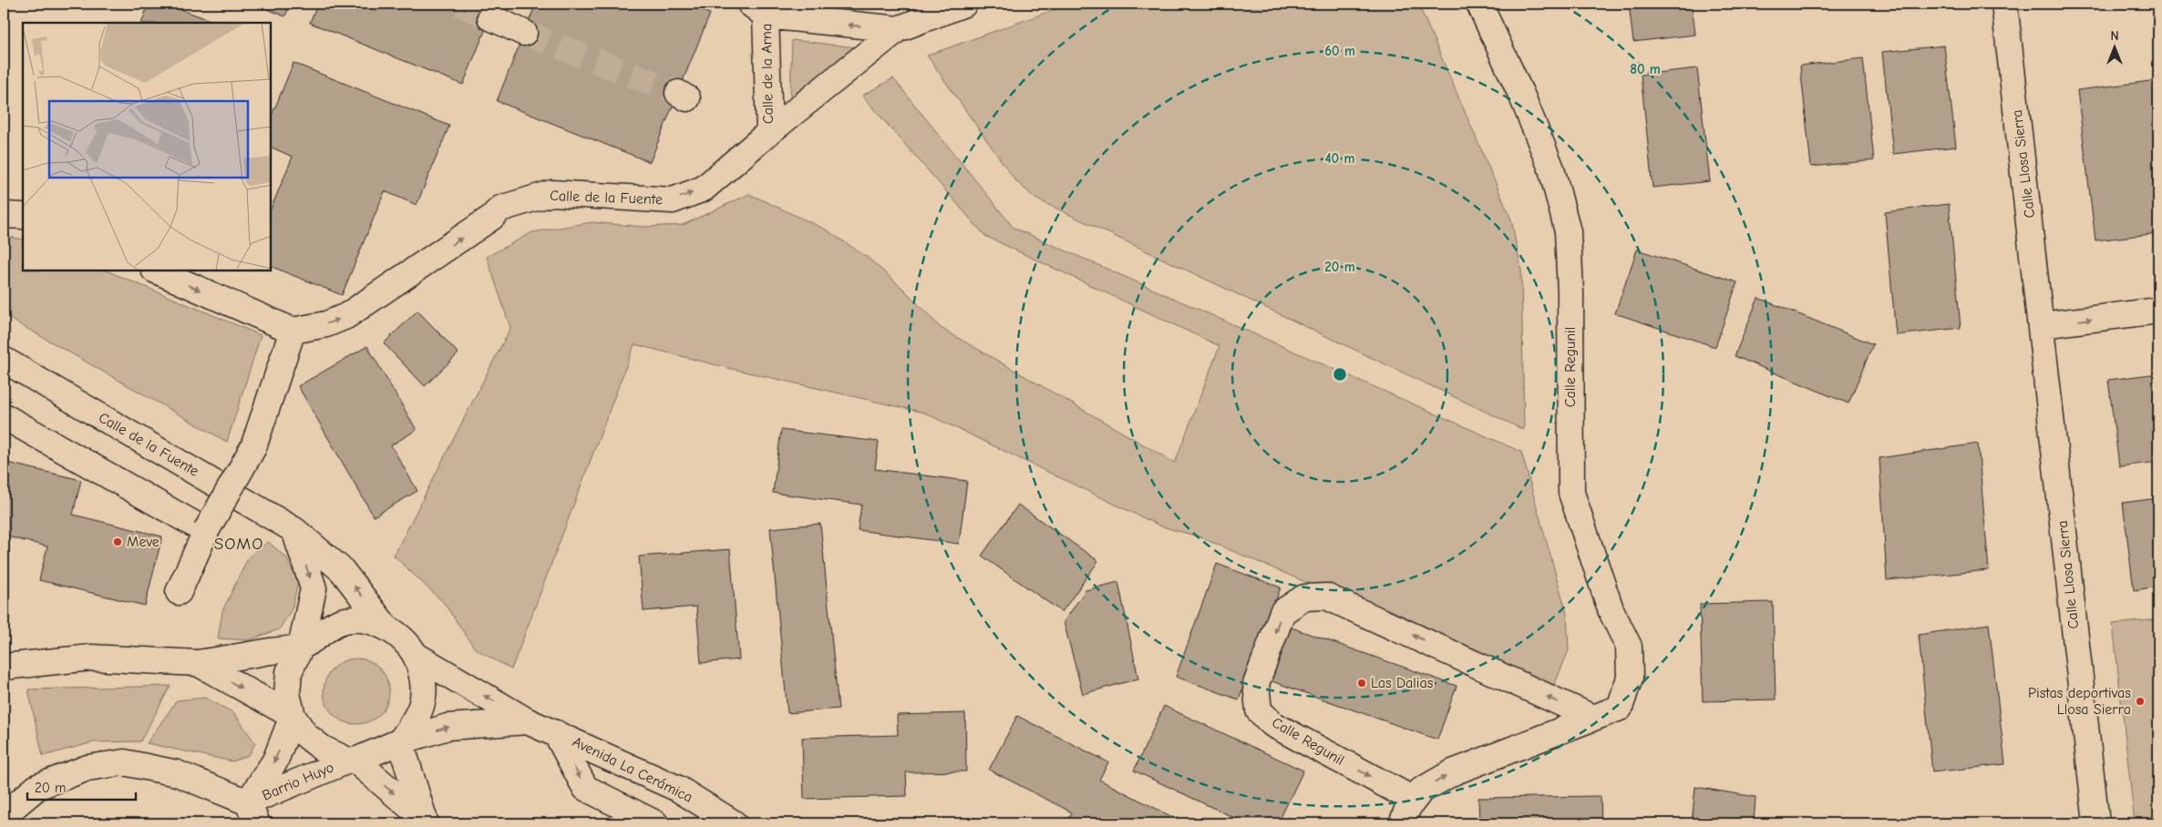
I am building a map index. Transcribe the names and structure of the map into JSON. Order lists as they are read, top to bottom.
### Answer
{
  "streets": {
    "street": [
      "Calle de la Arna",
      "Calle Llosa Sierra",
      "Calle de la Fuente",
      "Calle Regunil",
      "Avenida La Cerámica",
      "Barrio Huyo"
    ]
  },
  "crossings": [
    ["Calle de la Arna", "Calle de la Fuente"],
    ["Calle de la Fuente", "Avenida La Cerámica"],
    ["Calle de la Fuente", "Barrio Huyo"],
    ["Avenida La Cerámica", "Barrio Huyo"]
  ],
  "one_way": ["Calle de la Arna"],
  "districts": ["SOMO"],
  "places": ["Meve", "Las Dalias", "Pistas deportivas Llosa Sierra"],
  "scale_bar": "20 m",
  "north": "top",
  "rings": [
    "60 m",
    "80 m",
    "40 m",
    "20 m"
  ]
}
